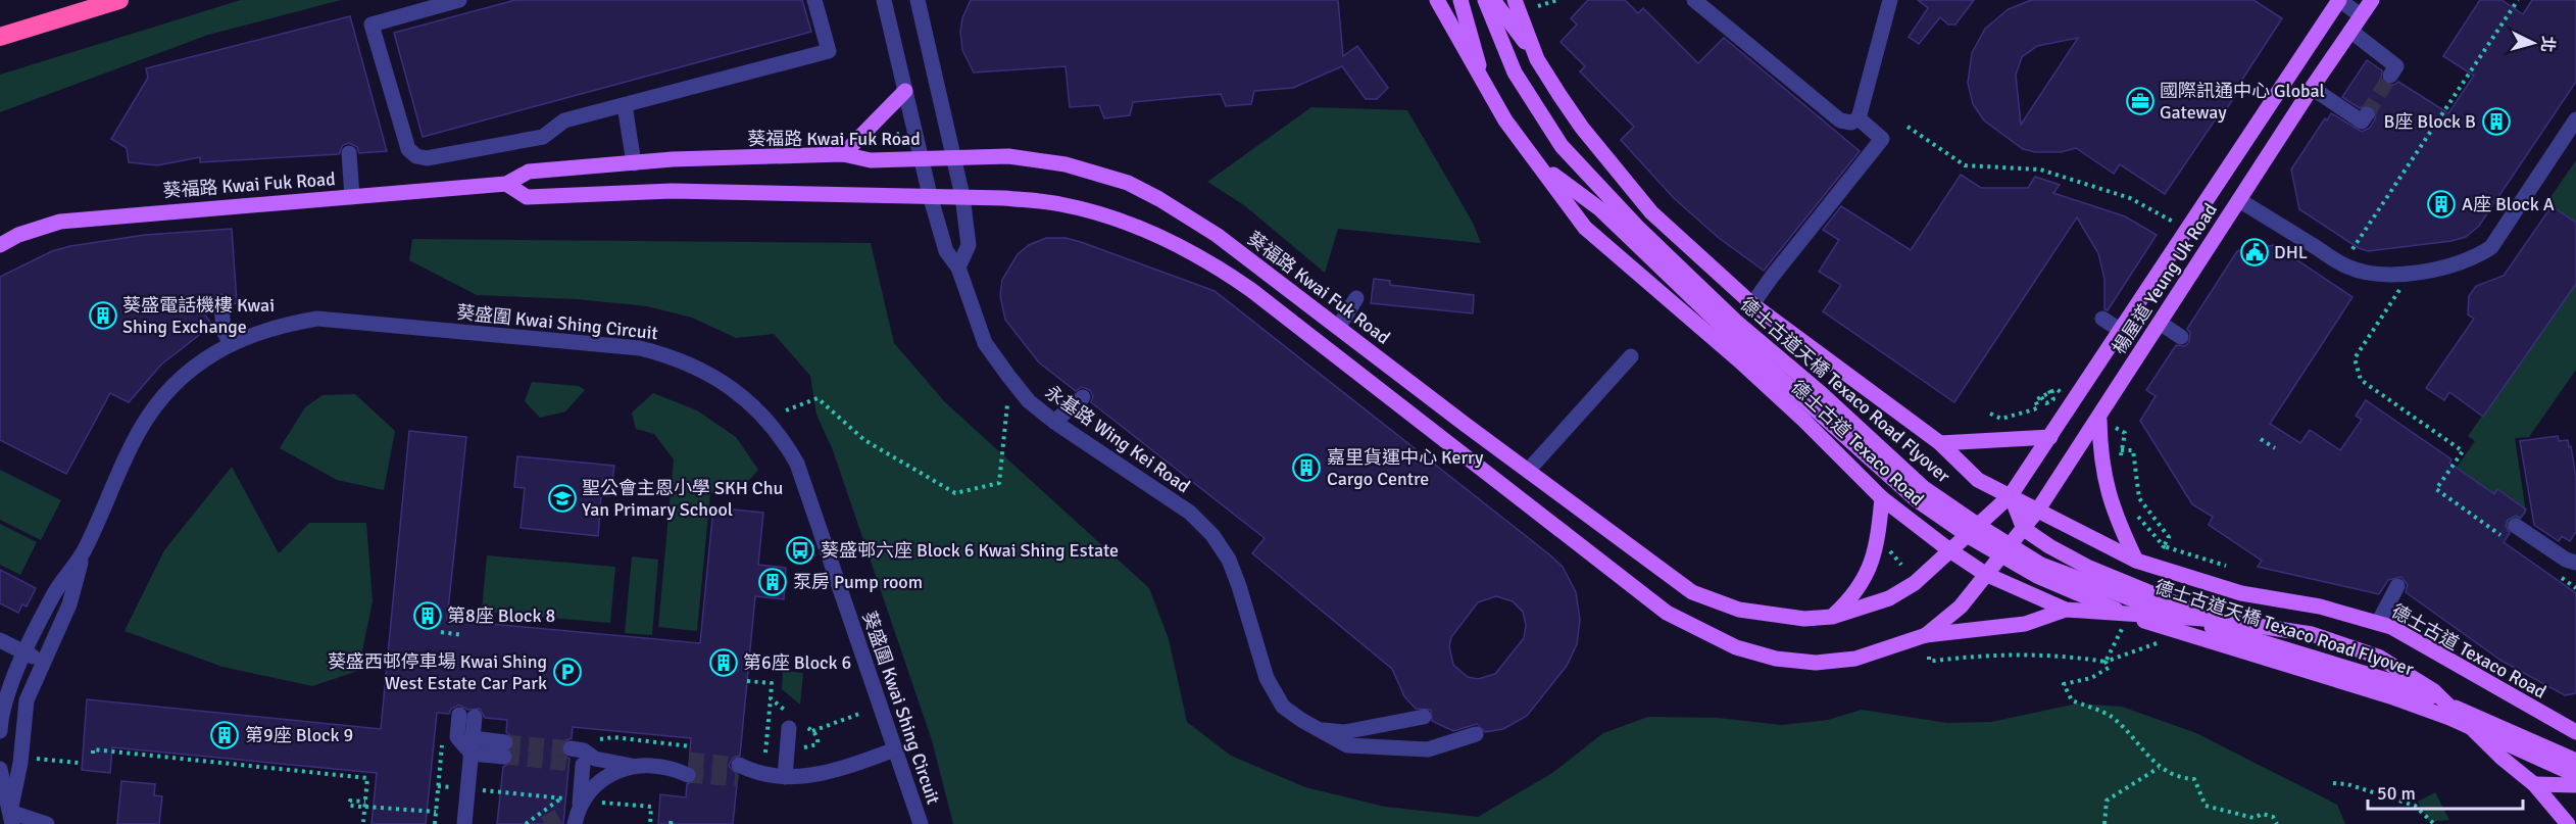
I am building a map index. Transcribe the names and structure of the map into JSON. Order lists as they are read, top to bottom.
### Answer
{
  "streets": {
    "main road": [
      "葵福路 Kwai Fuk Road",
      "楊屋道 Yeung Uk Road",
      "德士古道天橋 Texaco Road Flyover",
      "德士古道 Texaco Road"
    ],
    "street": ["葵盛圍 Kwai Shing Circuit", "永基路 Wing Kei Road"]
  },
  "crossings": [
    ["葵福路 Kwai Fuk Road", "楊屋道 Yeung Uk Road"],
    ["葵福路 Kwai Fuk Road", "永基路 Wing Kei Road"],
    ["葵福路 Kwai Fuk Road", "德士古道 Texaco Road"],
    ["楊屋道 Yeung Uk Road", "德士古道 Texaco Road"],
    ["德士古道天橋 Texaco Road Flyover", "德士古道 Texaco Road"]
  ],
  "places": {
    "office": ["國際訊通中心 Global Gateway"],
    "building": [
      "B座 Block B",
      "A座 Block A",
      "葵盛電話機樓 Kwai Shing Exchange",
      "嘉里貨運中心 Kerry Cargo Centre",
      "泵房 Pump room",
      "第8座 Block 8",
      "第6座 Block 6",
      "第9座 Block 9"
    ],
    "public building": ["DHL"],
    "school or university": ["聖公會主恩小學 SKH Chu Yan Primary School"],
    "bus stop": ["葵盛邨六座 Block 6 Kwai Shing Estate"],
    "parking": ["葵盛西邨停車場 Kwai Shing West Estate Car Park"]
  },
  "scale_bar": "50 m",
  "north": "right"
}
